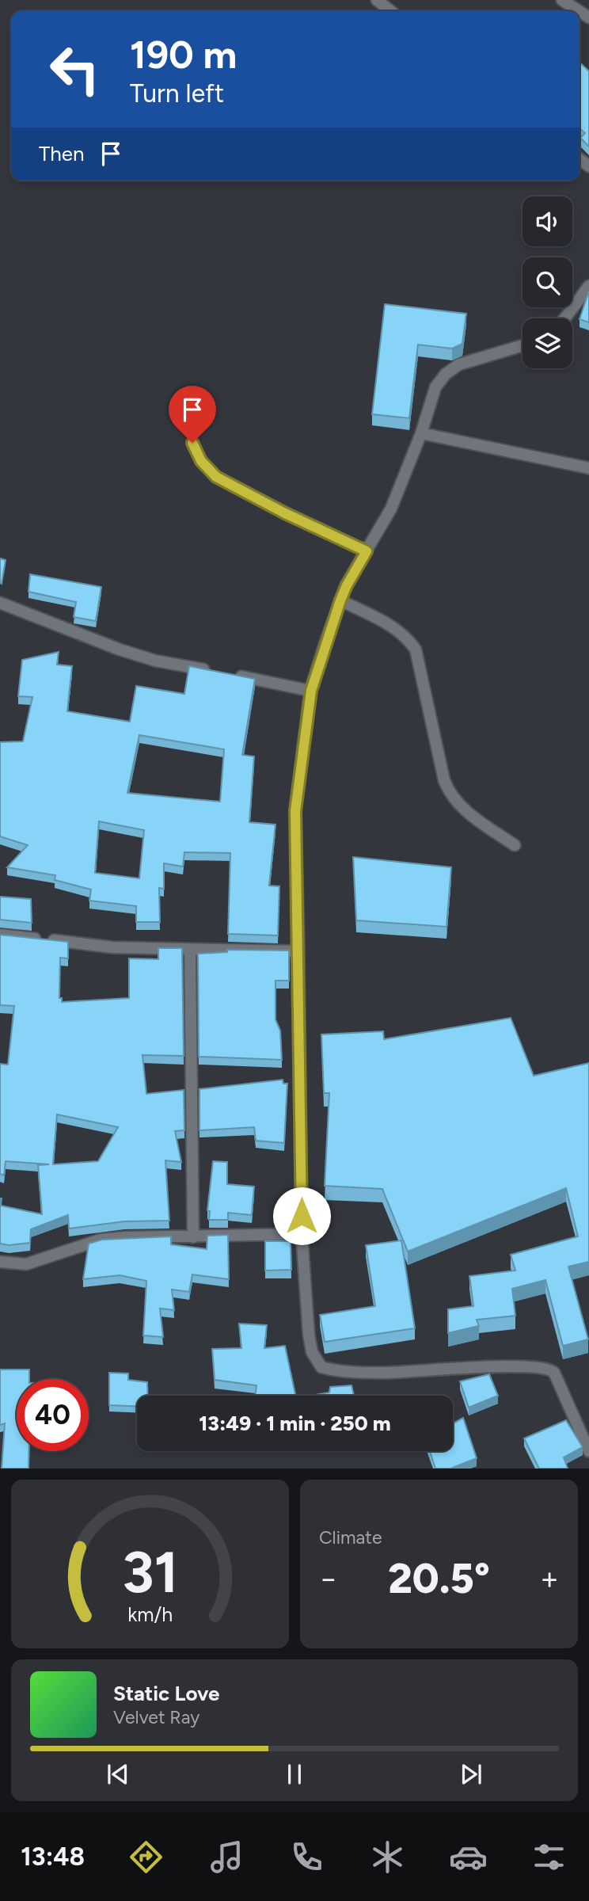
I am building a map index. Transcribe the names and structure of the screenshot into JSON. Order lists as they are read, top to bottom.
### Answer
{
  "page": {
    "turn": ["190 m", "Turn left"],
    "then": "Then",
    "limit": "40",
    "trip": "13:49 · 1 min · 250 m",
    "tile": "Climate",
    "heat": ["−", "20.5°", "+"],
    "song": ["Static Love", "Velvet Ray"],
    "tabs": "13:48",
    "gauge": ["31", "km/h"]
  }
}
